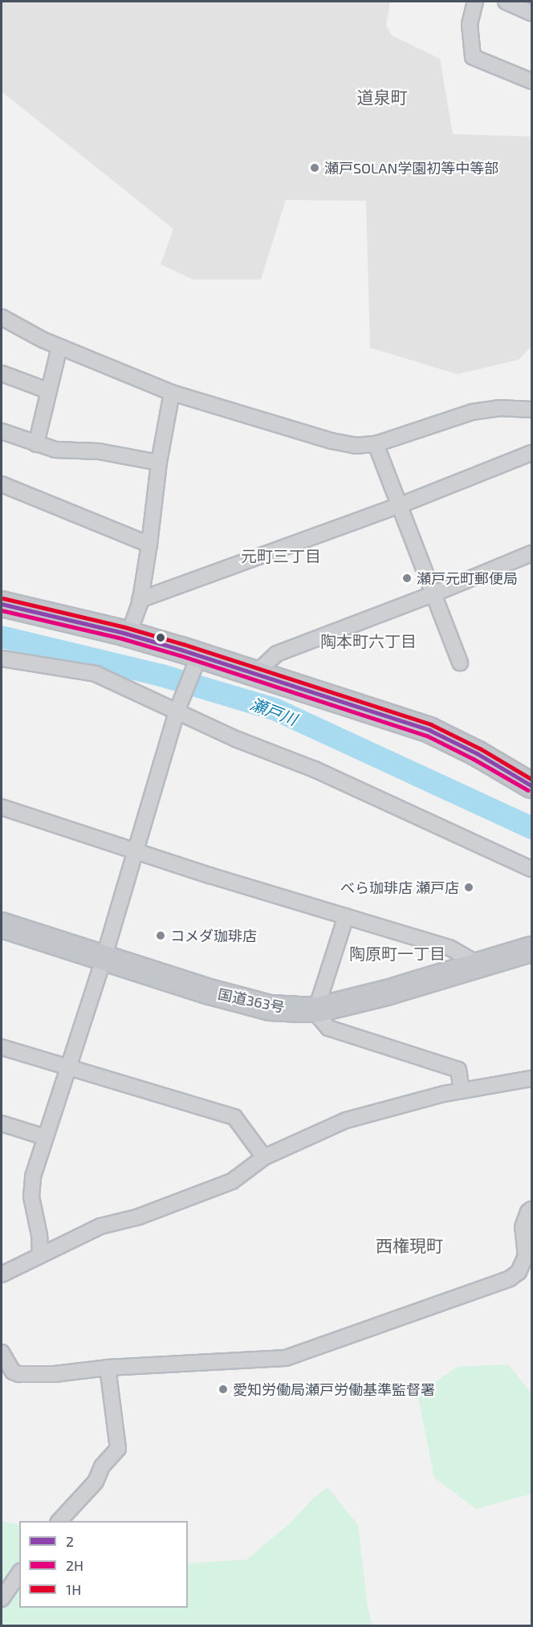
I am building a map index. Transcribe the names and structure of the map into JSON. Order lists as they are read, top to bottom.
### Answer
{
  "streets": {
    "highway": ["国道363号"]
  },
  "districts": [
    "道泉町",
    "元町三丁目",
    "陶本町六丁目",
    "陶原町一丁目",
    "西権現町"
  ],
  "water": ["瀬戸川"],
  "places": [
    "瀬戸SOLAN学園初等中等部",
    "瀬戸元町郵便局",
    "べら珈琲店 瀬戸店",
    "コメダ珈琲店",
    "愛知労働局瀬戸労働基準監督署"
  ],
  "lines": ["transit line 1H", "transit line 2", "transit line 2H"],
  "legend": ["2", "2H", "1H"]
}
